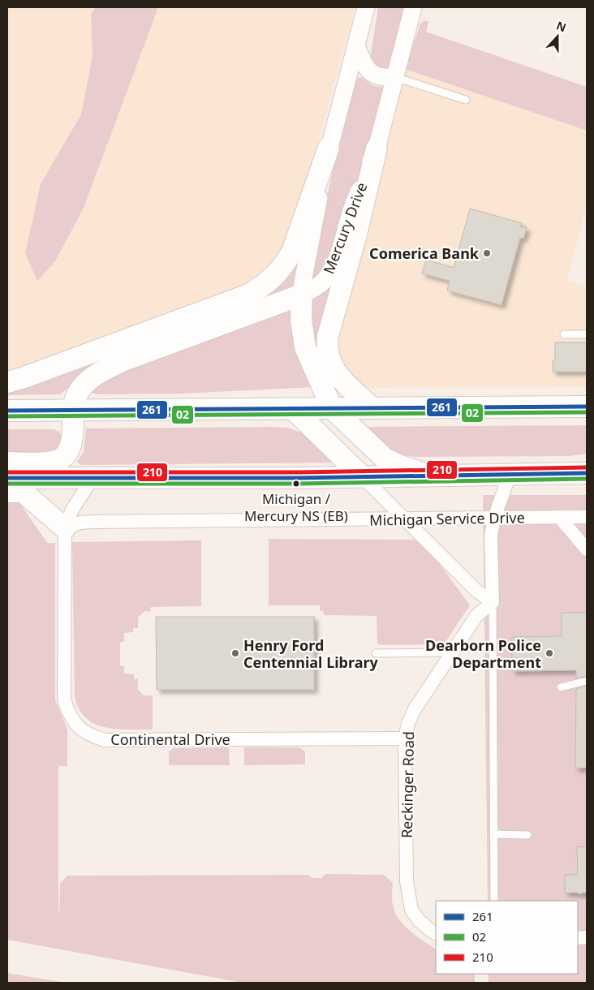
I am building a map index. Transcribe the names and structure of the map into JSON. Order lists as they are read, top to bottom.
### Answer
{
  "streets": {
    "street": [
      "Mercury Drive",
      "Michigan Service Drive",
      "Continental Drive",
      "Reckinger Road"
    ]
  },
  "crossings": [
    ["Michigan Service Drive", "Continental Drive"],
    ["Continental Drive", "Reckinger Road"]
  ],
  "places": [
    "Comerica Bank",
    "Michigan / Mercury NS (EB)",
    "Henry Ford Centennial Library",
    "Dearborn Police Department"
  ],
  "lines": ["transit line 261", "transit line 02", "transit line 210"],
  "legend": ["261", "02", "210"],
  "north": "top"
}
